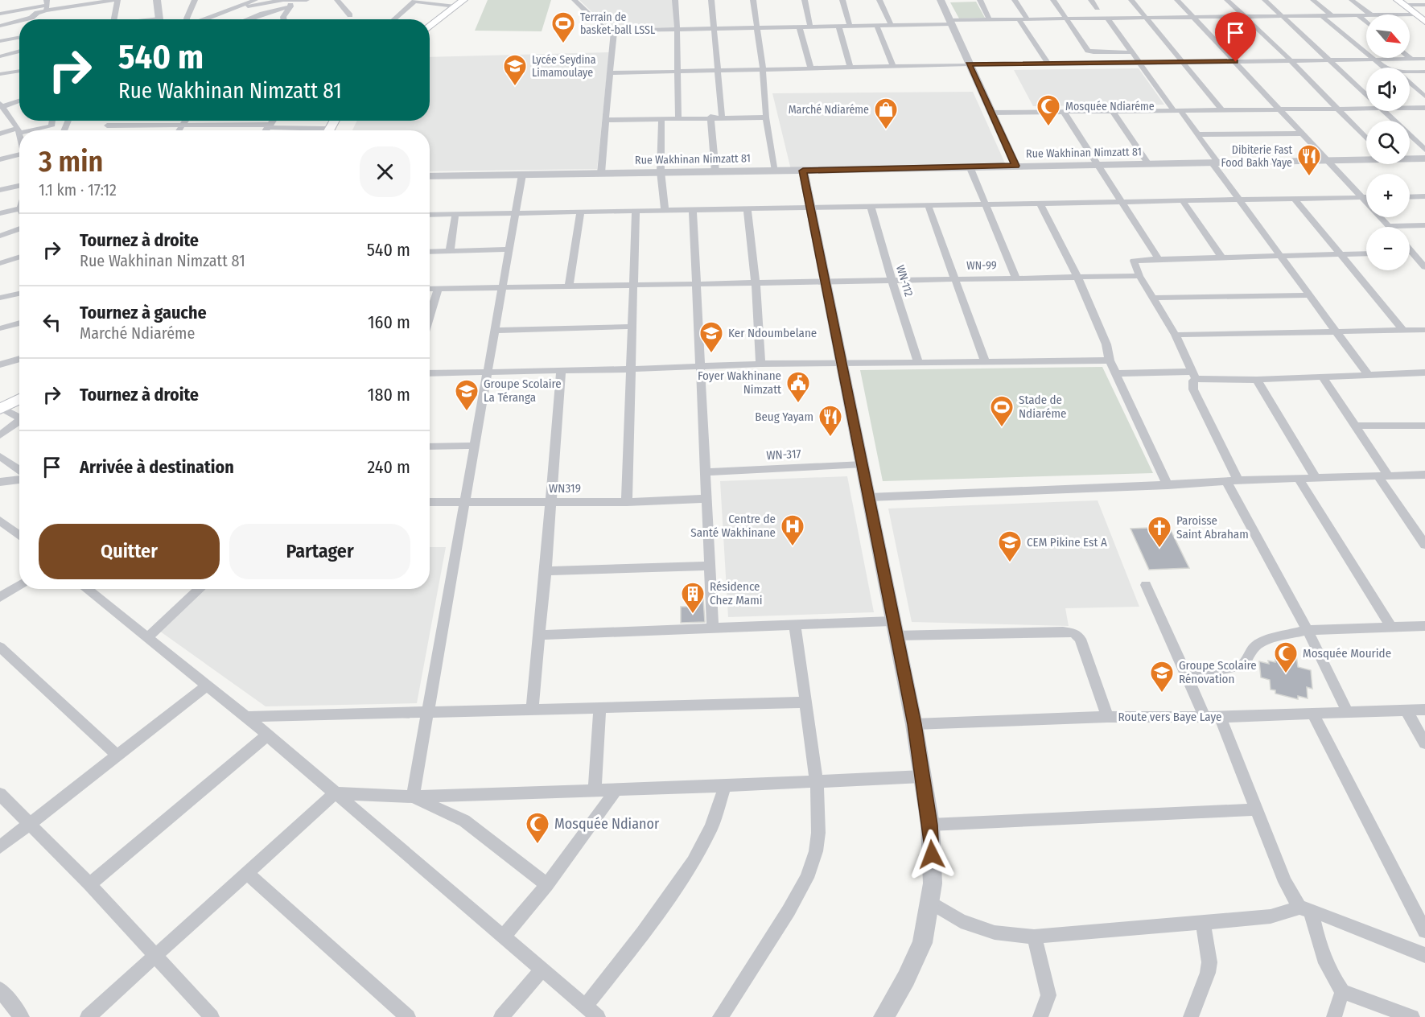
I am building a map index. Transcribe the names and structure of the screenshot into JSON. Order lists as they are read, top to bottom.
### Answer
{
  "streets": {
    "street": [
      "Rue Wakhinan Nimzatt 81",
      "WN-99",
      "WN-112",
      "WN-317",
      "WN319",
      "Route vers Baye Laye"
    ]
  },
  "crossings": [
    ["WN-99", "WN-112"]
  ],
  "places": {
    "sports": ["Terrain de basket-ball LSSL", "Stade de Ndiaréme"],
    "school or university": [
      "Lycée Seydina Limamoulaye",
      "Ker Ndoumbelane",
      "Groupe Scolaire La Téranga",
      "CEM Pikine Est A",
      "Groupe Scolaire Rénovation"
    ],
    "mosque": ["Mosquée Ndiaréme", "Mosquée Mouride", "Mosquée Ndianor"],
    "shop": ["Marché Ndiaréme"],
    "restaurant": ["Dibiterie Fast Food Bakh Yaye", "Beug Yayam"],
    "public building": ["Foyer Wakhinane Nimzatt"],
    "hospital": ["Centre de Santé Wakhinane"],
    "church": ["Paroisse Saint Abraham"],
    "building": ["Résidence Chez Mami"]
  },
  "north": "bottom right",
  "page": {
    "map_buttons": ["+", "−"],
    "turn": ["540 m", "Rue Wakhinan Nimzatt 81"],
    "heading": ["3 min", "1.1 km · 17:12"],
    "list": [
      {
        "name": "Tournez à droite",
        "note": "Rue Wakhinan Nimzatt 81",
        "value": "540 m"
      },
      {
        "name": "Tournez à gauche",
        "note": "Marché Ndiaréme",
        "value": "160 m"
      },
      {
        "name": "Tournez à droite",
        "value": "180 m"
      },
      {
        "name": "Arrivée à destination",
        "value": "240 m"
      }
    ],
    "buttons": ["Quitter", "Partager"]
  }
}
